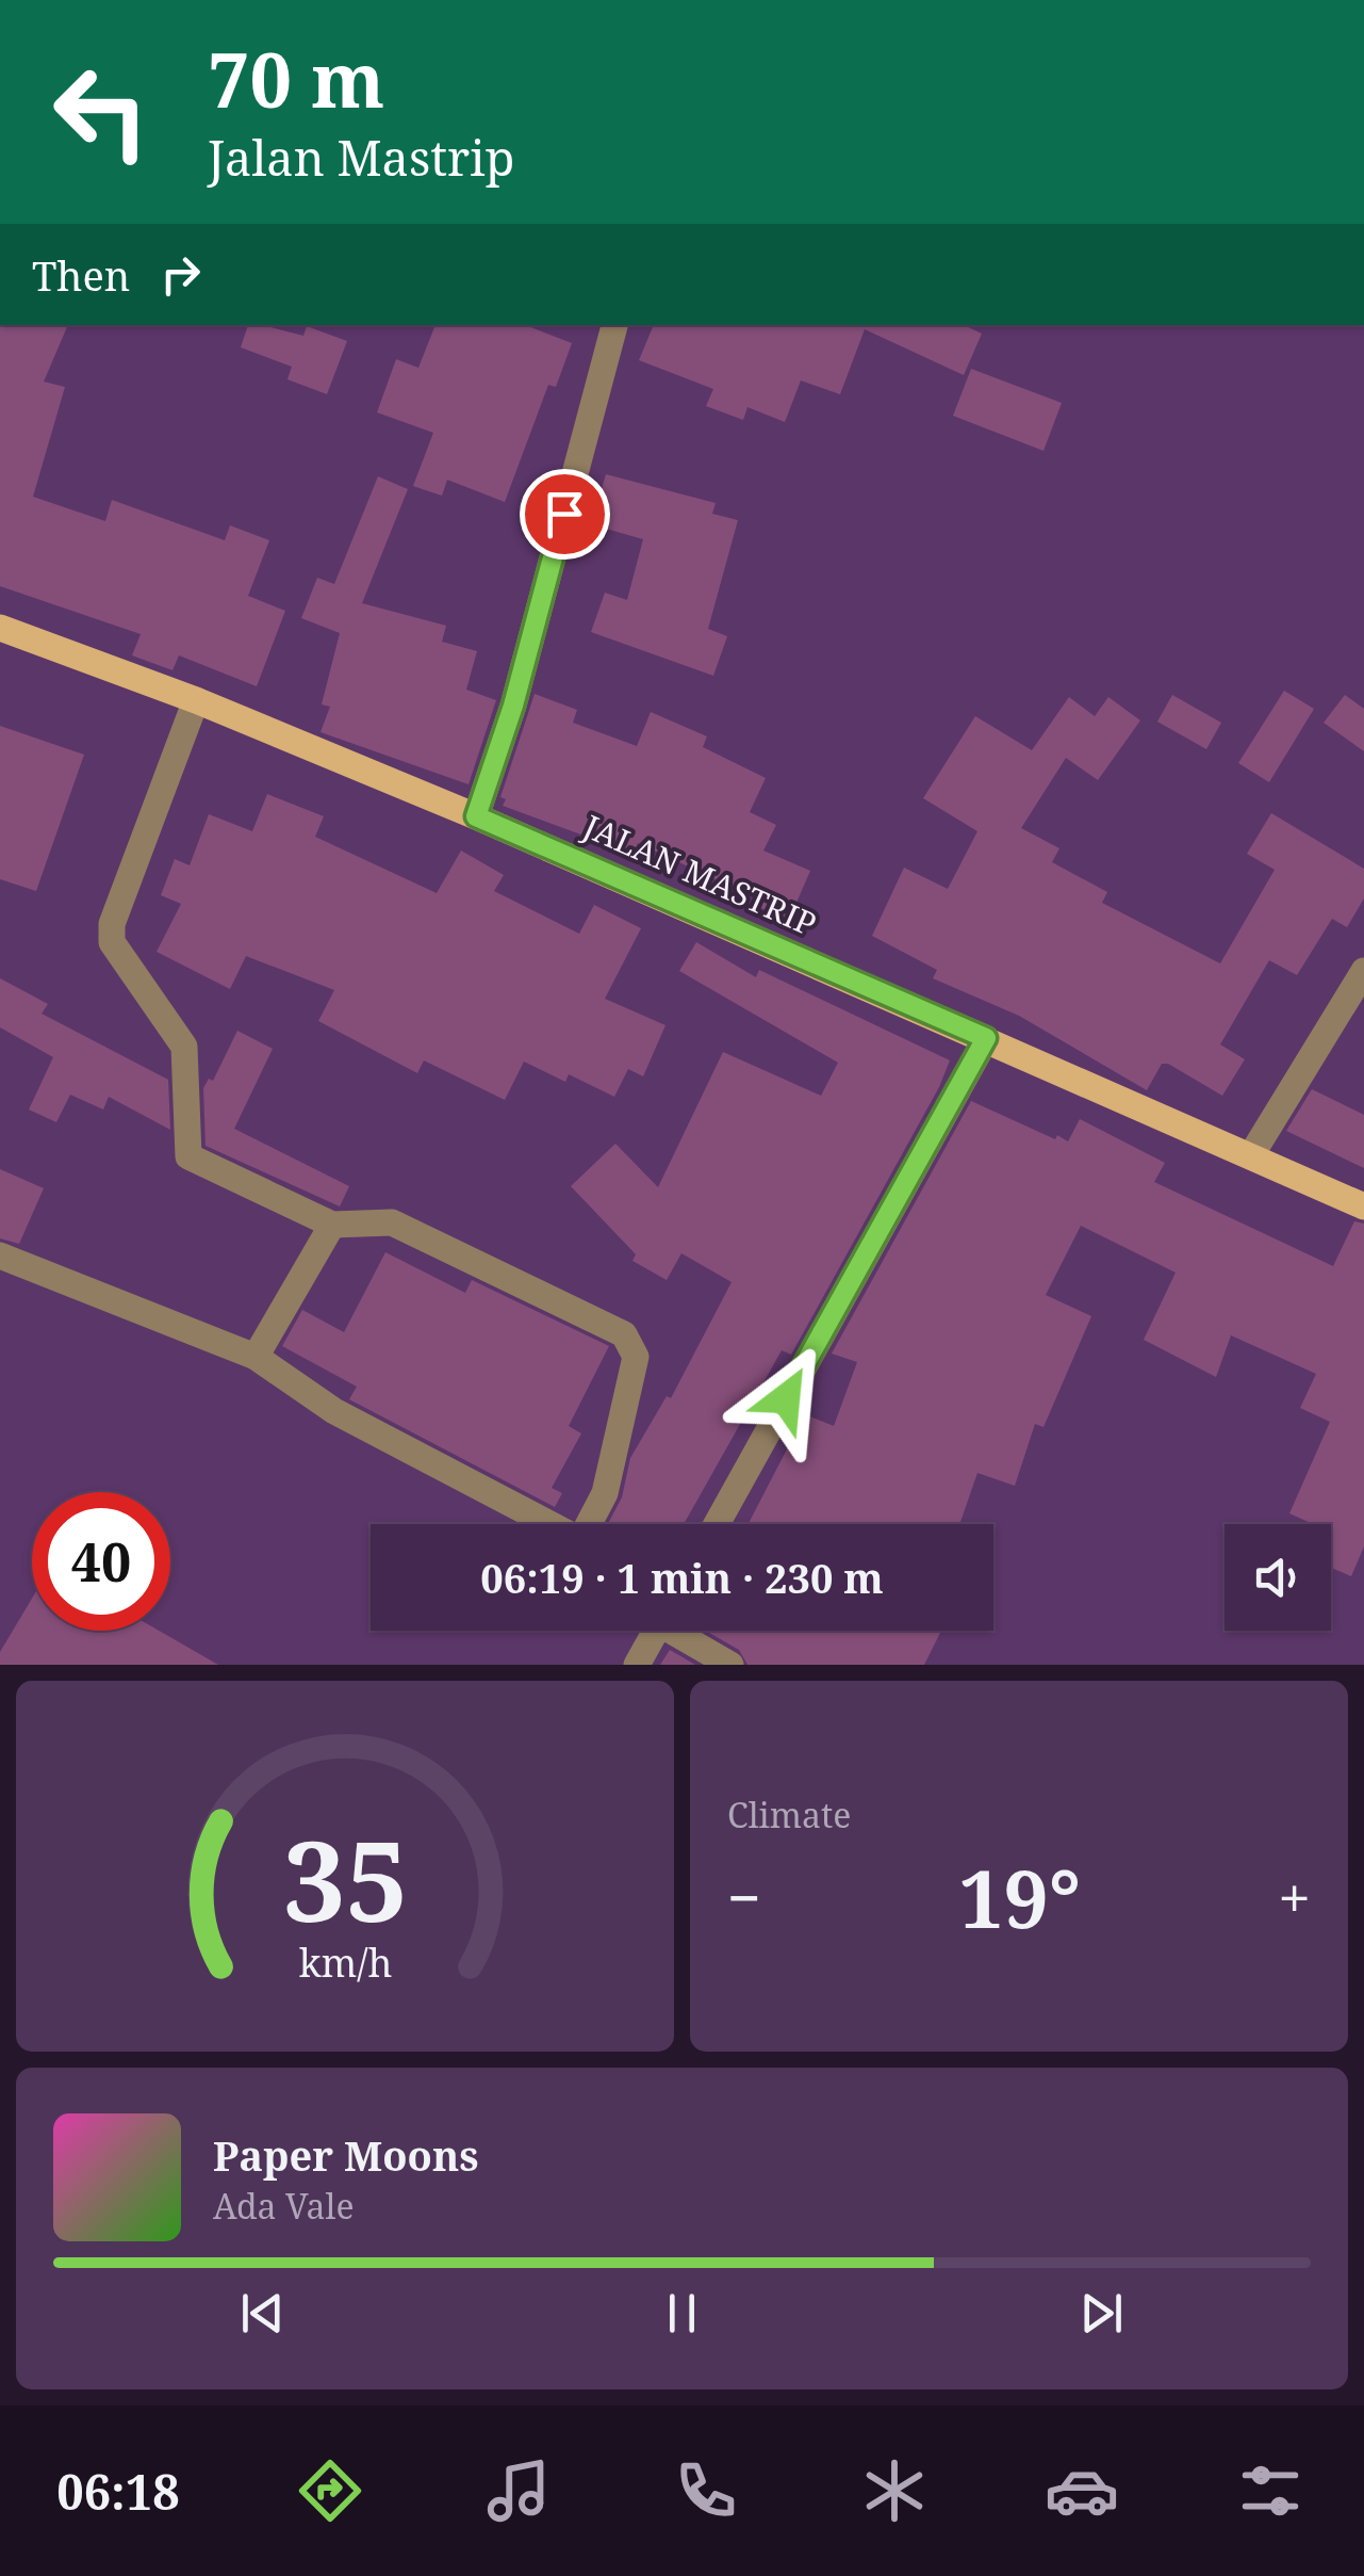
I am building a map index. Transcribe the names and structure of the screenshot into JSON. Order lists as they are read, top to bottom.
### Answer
{
  "streets": {
    "main road": ["JALAN MASTRIP"]
  },
  "page": {
    "turn": ["70 m", "Jalan Mastrip"],
    "then": "Then",
    "limit": "40",
    "trip": "06:19 · 1 min · 230 m",
    "tile": "Climate",
    "heat": ["−", "19°", "+"],
    "song": ["Paper Moons", "Ada Vale"],
    "tabs": "06:18",
    "gauge": ["35", "km/h"]
  }
}
